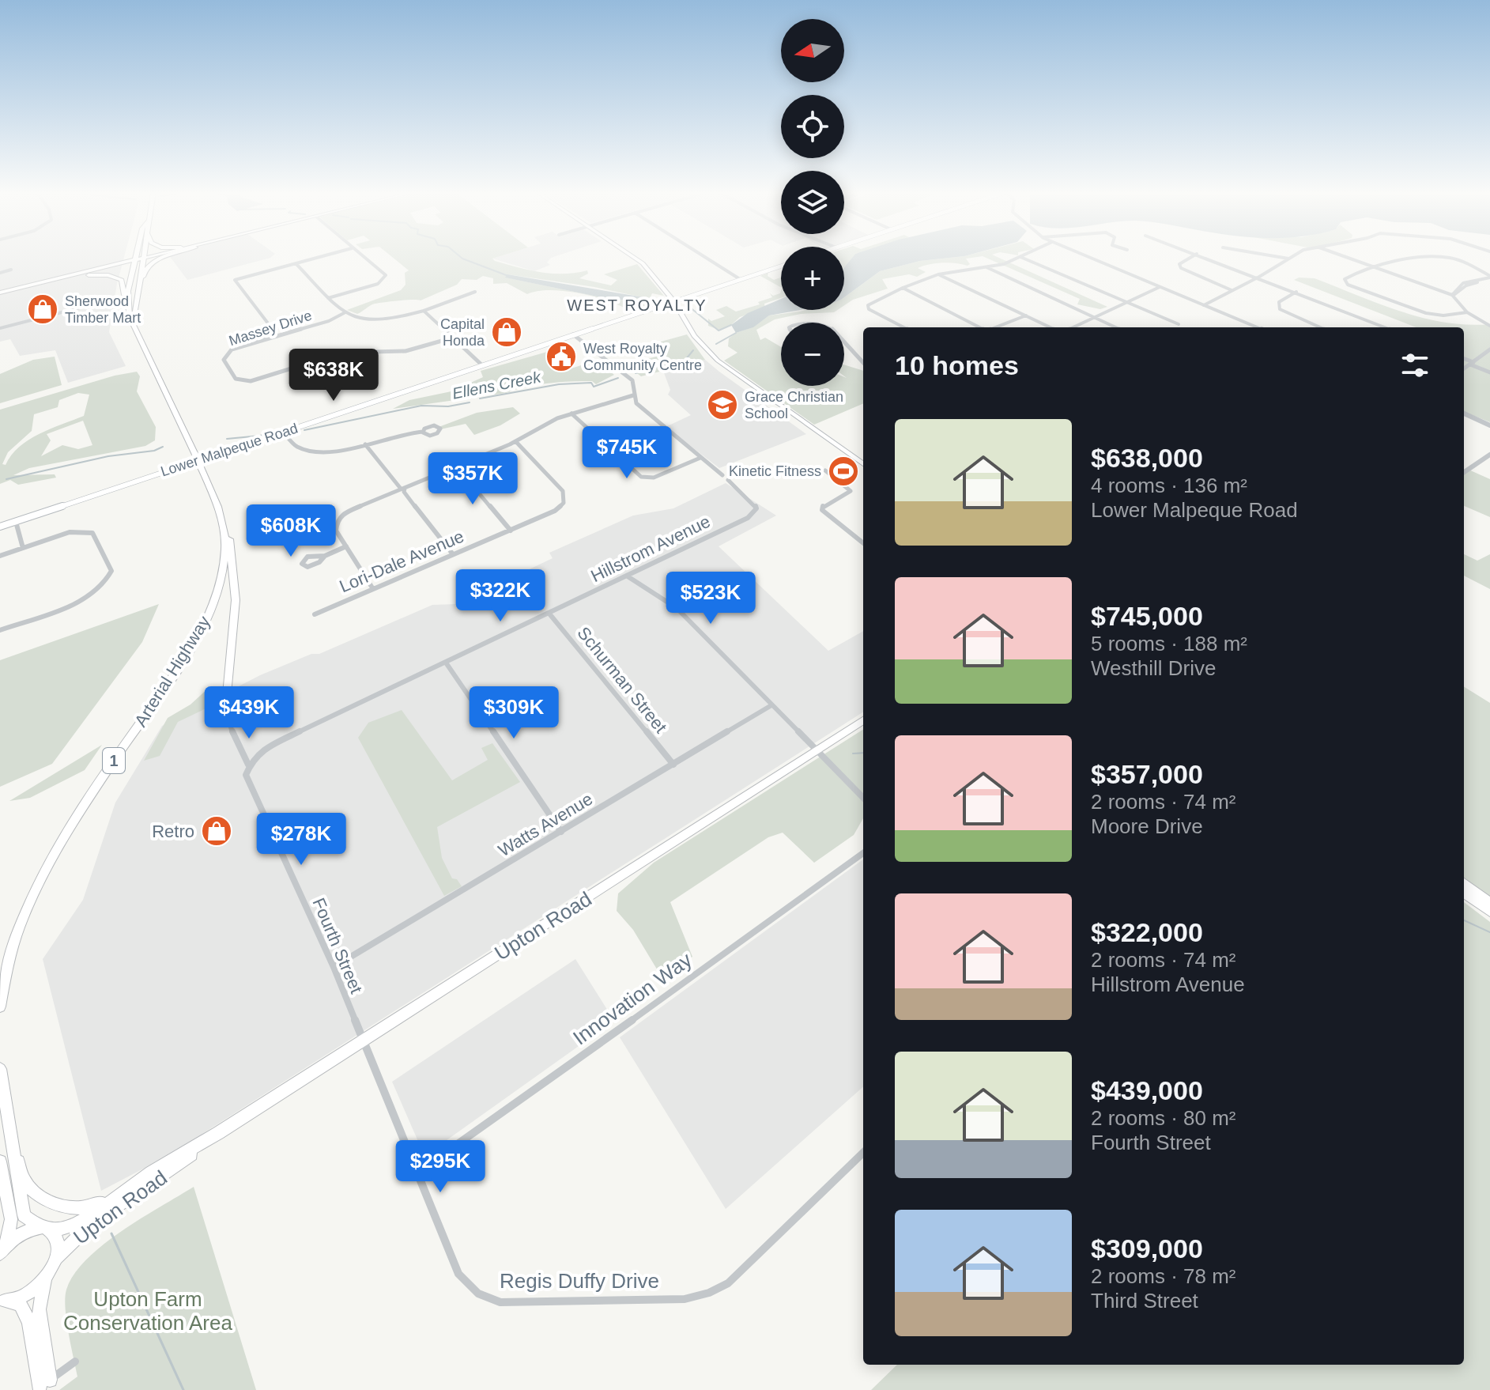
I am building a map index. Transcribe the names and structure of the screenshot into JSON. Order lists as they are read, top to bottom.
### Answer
{
  "streets": {
    "highway": ["Arterial Highway", "1", "Upton Road"],
    "main road": ["Lower Malpeque Road"],
    "street": [
      "Massey Drive",
      "Hillstrom Avenue",
      "Lori-Dale Avenue",
      "Schurman Street",
      "Watts Avenue",
      "Fourth Street",
      "Innovation Way",
      "Regis Duffy Drive"
    ]
  },
  "crossings": [
    ["Hillstrom Avenue", "Schurman Street"],
    ["Hillstrom Avenue", "Fourth Street"],
    ["Schurman Street", "Watts Avenue"],
    ["Watts Avenue", "Fourth Street"],
    ["Upton Road", "Fourth Street"],
    ["Upton Road", "Regis Duffy Drive"],
    ["Fourth Street", "Regis Duffy Drive"],
    ["Innovation Way", "Regis Duffy Drive"]
  ],
  "districts": ["WEST ROYALTY"],
  "water": ["Ellens Creek"],
  "parks": ["Upton Farm Conservation Area"],
  "places": {
    "shop": ["Sherwood Timber Mart", "Capital Honda", "Retro"],
    "public building": ["West Royalty Community Centre"],
    "school or university": ["Grace Christian School"],
    "sports": ["Kinetic Fitness"]
  },
  "north": "left",
  "page": {
    "map_buttons": ["+", "−"],
    "heading": "10 homes",
    "price": [
      "$638K",
      "$745K",
      "$357K",
      "$608K",
      "$322K",
      "$523K",
      "$439K",
      "$309K",
      "$278K",
      "$295K"
    ],
    "list": [
      {
        "name": "$638,000",
        "note": "4 rooms · 136 m² · Lower Malpeque Road"
      },
      {
        "name": "$745,000",
        "note": "5 rooms · 188 m² · Westhill Drive"
      },
      {
        "name": "$357,000",
        "note": "2 rooms · 74 m² · Moore Drive"
      },
      {
        "name": "$322,000",
        "note": "2 rooms · 74 m² · Hillstrom Avenue"
      },
      {
        "name": "$439,000",
        "note": "2 rooms · 80 m² · Fourth Street"
      },
      {
        "name": "$309,000",
        "note": "2 rooms · 78 m² · Third Street"
      }
    ]
  }
}
